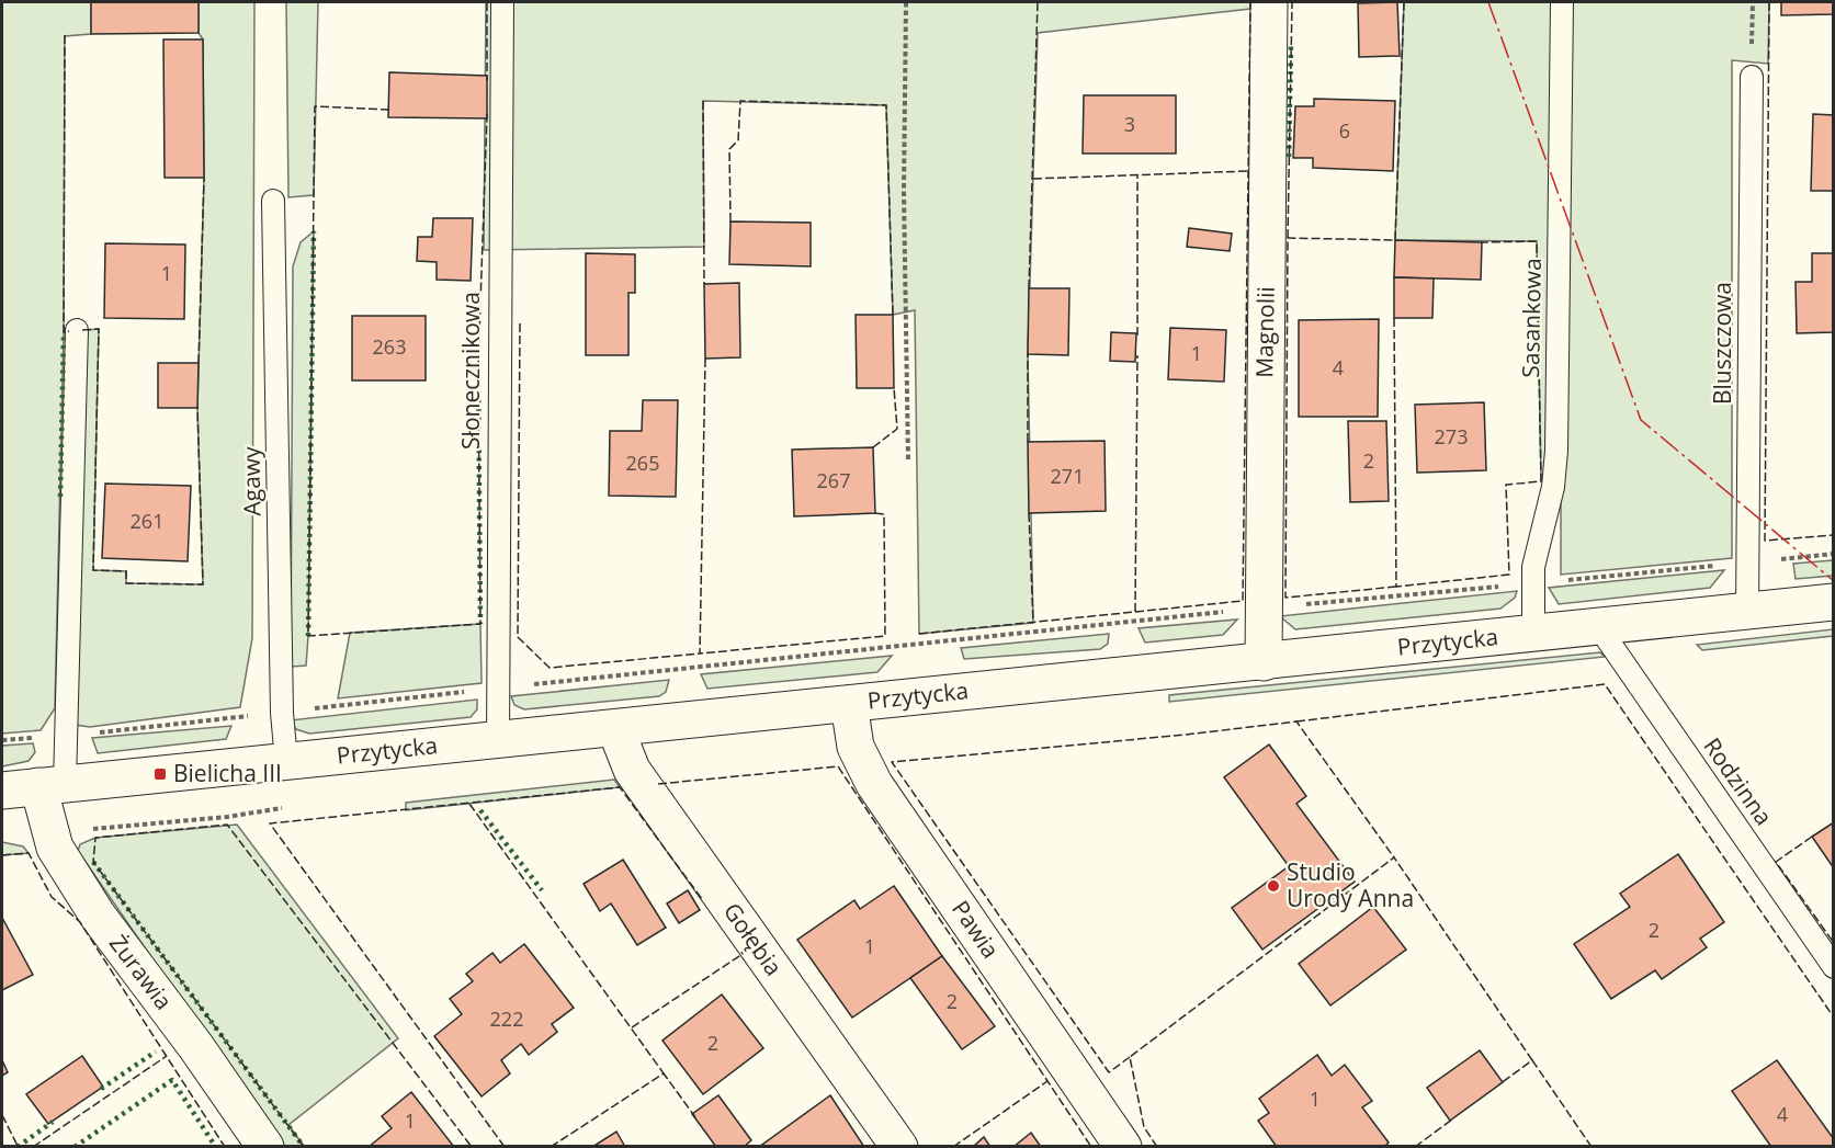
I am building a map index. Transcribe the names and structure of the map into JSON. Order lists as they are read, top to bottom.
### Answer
{
  "streets": {
    "street": [
      "Magnolii",
      "Przytycka",
      "Pawia",
      "Gołębia",
      "Żurawia"
    ],
    "lane": [
      "Sasankowa",
      "Bluszczowa",
      "Słonecznikowa",
      "Agawy",
      "Rodzinna"
    ]
  },
  "crossings": [
    ["Sasankowa", "Przytycka"],
    ["Magnolii", "Przytycka"],
    ["Bluszczowa", "Przytycka"],
    ["Słonecznikowa", "Przytycka"],
    ["Agawy", "Przytycka"],
    ["Przytycka", "Rodzinna"],
    ["Przytycka", "Pawia"],
    ["Przytycka", "Gołębia"],
    ["Przytycka", "Żurawia"]
  ],
  "places": {
    "transit": ["Bielicha III"],
    "other": ["Studio Urody Anna"]
  },
  "house_numbers": [
    "3",
    "6",
    "1",
    "263",
    "1",
    "4",
    "273",
    "2",
    "265",
    "271",
    "267",
    "261",
    "2",
    "1",
    "2",
    "222",
    "2",
    "1",
    "4",
    "1"
  ]
}
